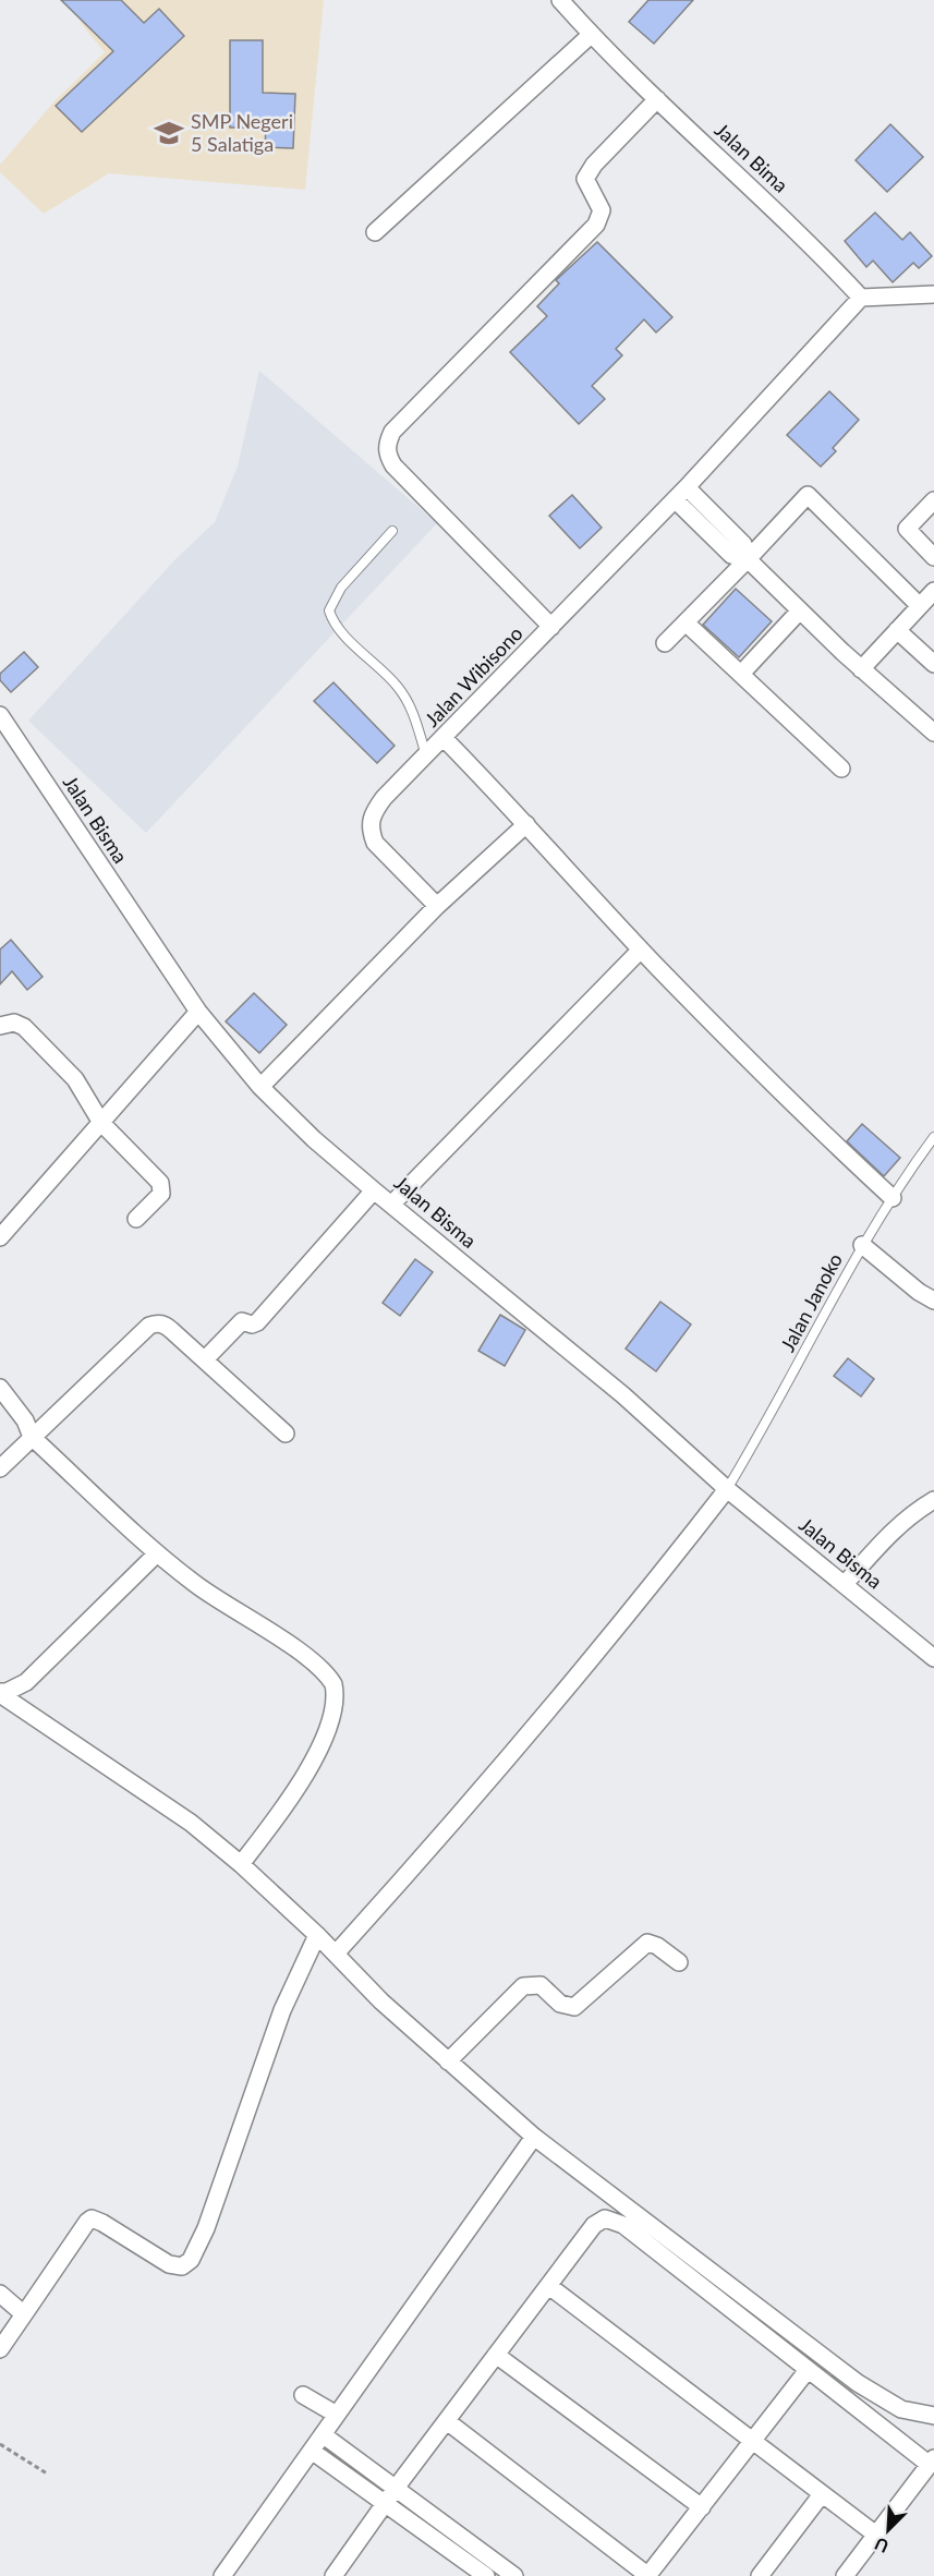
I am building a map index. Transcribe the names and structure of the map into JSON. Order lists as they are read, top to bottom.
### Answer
{
  "streets": {
    "street": ["Jalan Bima", "Jalan Wibisono", "Jalan Bisma"],
    "lane": ["Jalan Janoko"]
  },
  "crossings": [
    ["Jalan Bima", "Jalan Wibisono"],
    ["Jalan Bisma", "Jalan Janoko"]
  ],
  "places": {
    "school or university": ["SMP Negeri 5 Salatiga"]
  },
  "north": "bottom left"
}
